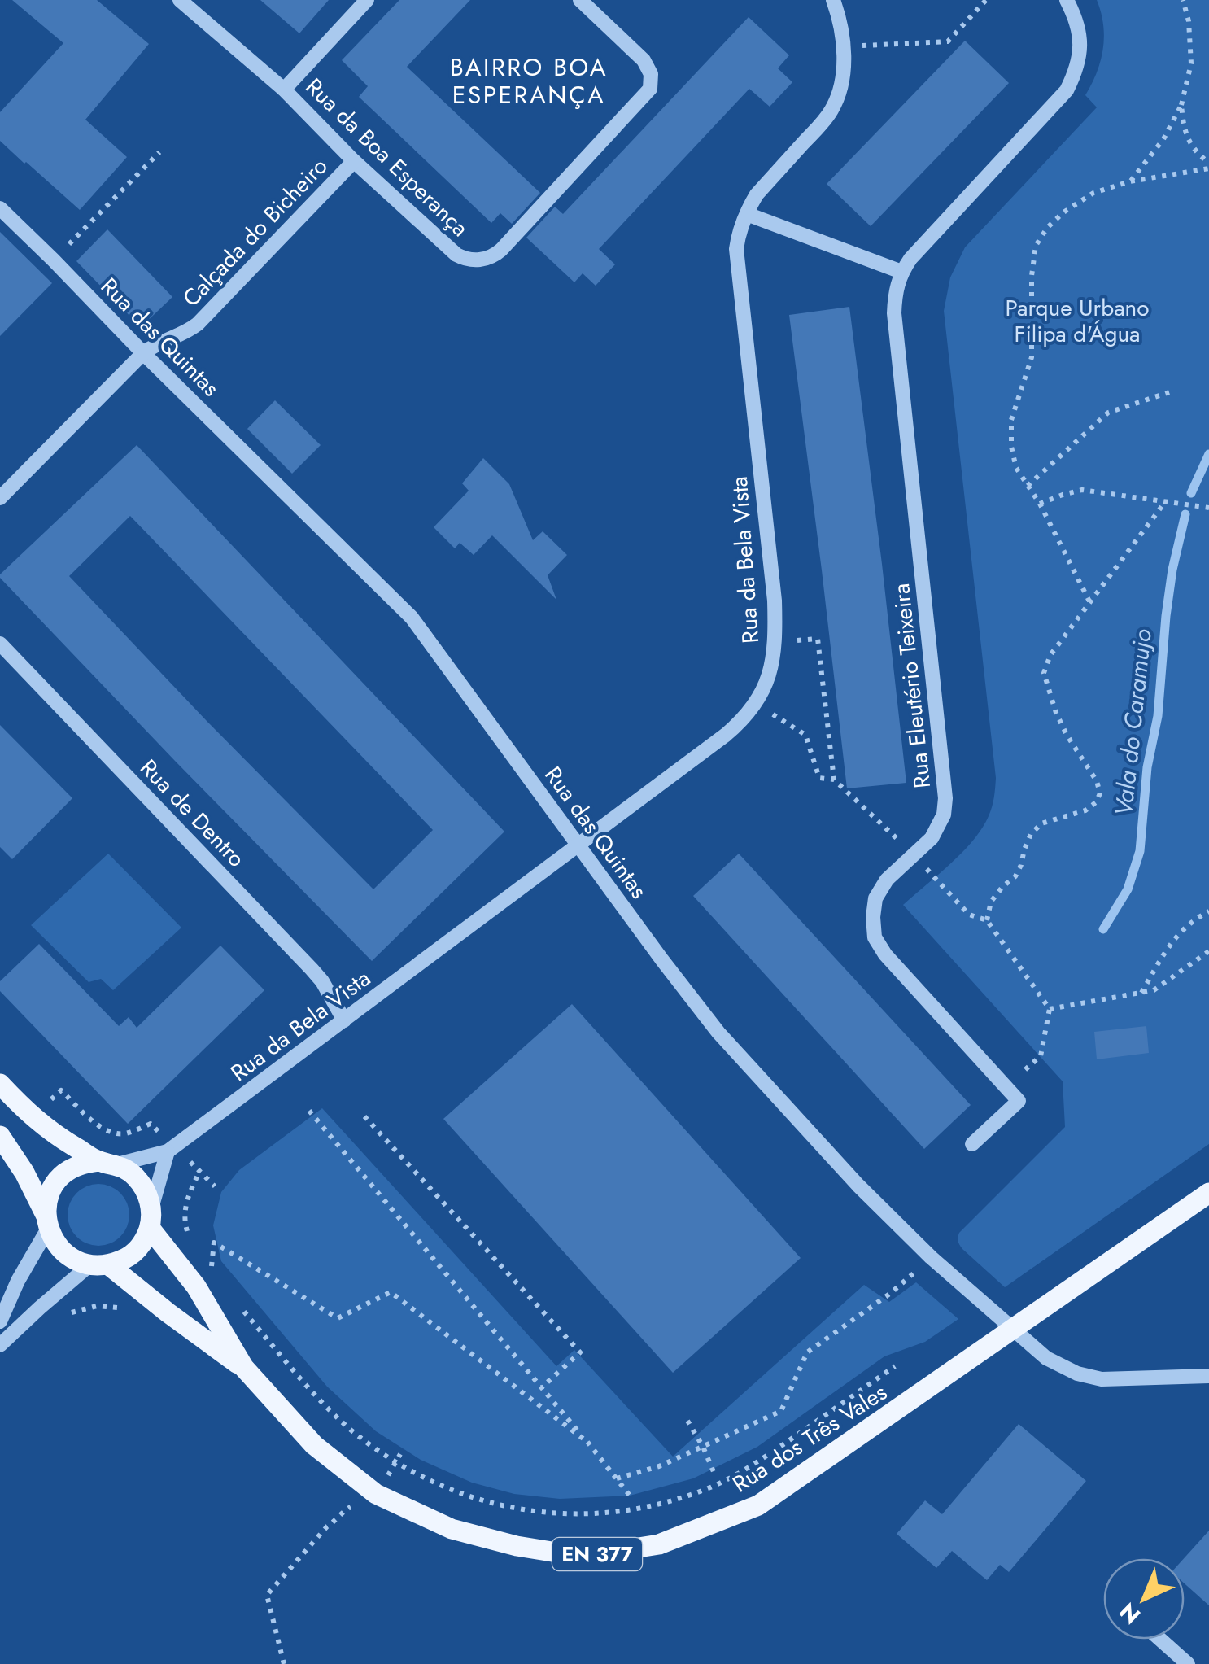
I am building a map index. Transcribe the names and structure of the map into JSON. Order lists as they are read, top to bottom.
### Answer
{
  "streets": {
    "main road": ["Rua dos Três Vales", "EN 377"],
    "street": [
      "Rua da Boa Esperança",
      "Calçada do Bicheiro",
      "Rua das Quintas",
      "Rua da Bela Vista",
      "Rua Eleutério Teixeira",
      "Rua de Dentro"
    ]
  },
  "crossings": [
    ["Rua da Boa Esperança", "Calçada do Bicheiro"],
    ["Calçada do Bicheiro", "Rua das Quintas"],
    ["Rua das Quintas", "Rua da Bela Vista"],
    ["Rua da Bela Vista", "Rua de Dentro"],
    ["Rua da Bela Vista", "Rua dos Três Vales"]
  ],
  "districts": ["BAIRRO BOA ESPERANÇA"],
  "water": ["Vala do Caramujo"],
  "parks": ["Parque Urbano Filipa d'Água"],
  "north": "bottom left"
}
